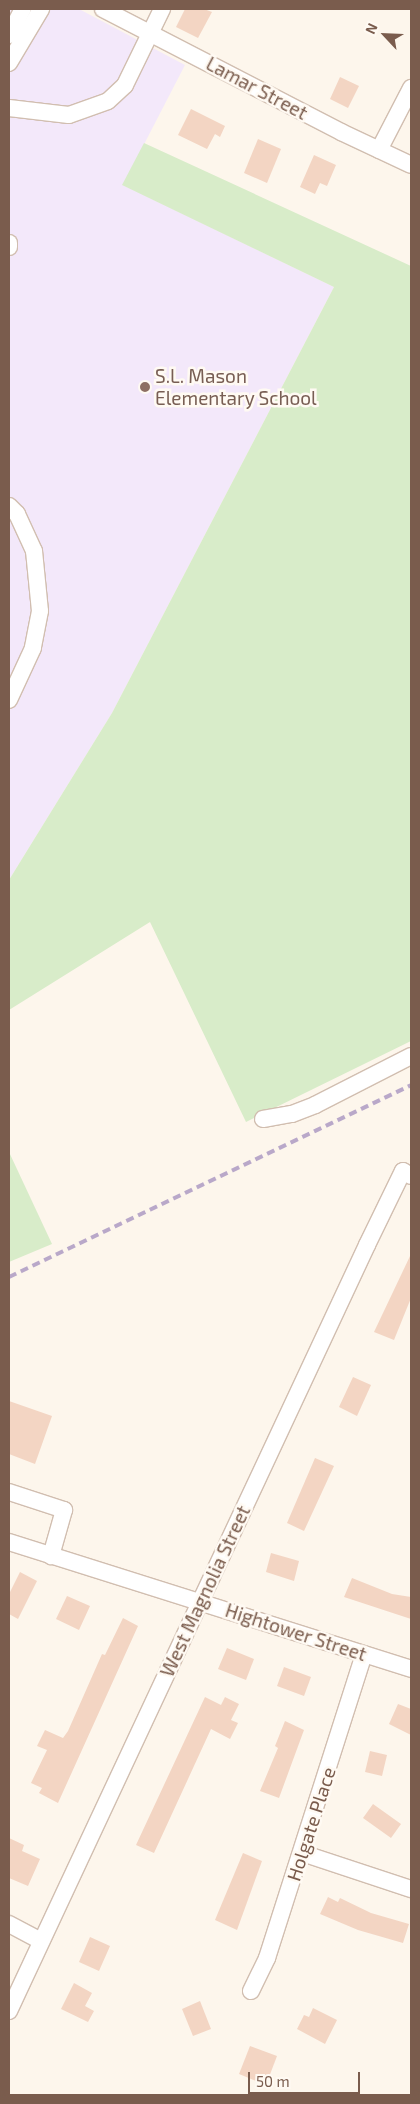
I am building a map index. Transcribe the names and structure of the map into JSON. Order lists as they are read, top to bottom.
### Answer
{
  "streets": {
    "street": [
      "Lamar Street",
      "West Magnolia Street",
      "Hightower Street",
      "Holgate Place"
    ]
  },
  "crossings": [
    ["West Magnolia Street", "Hightower Street"],
    ["Hightower Street", "Holgate Place"]
  ],
  "places": ["S.L. Mason Elementary School"],
  "scale_bar": "50 m",
  "north": "top left"
}
